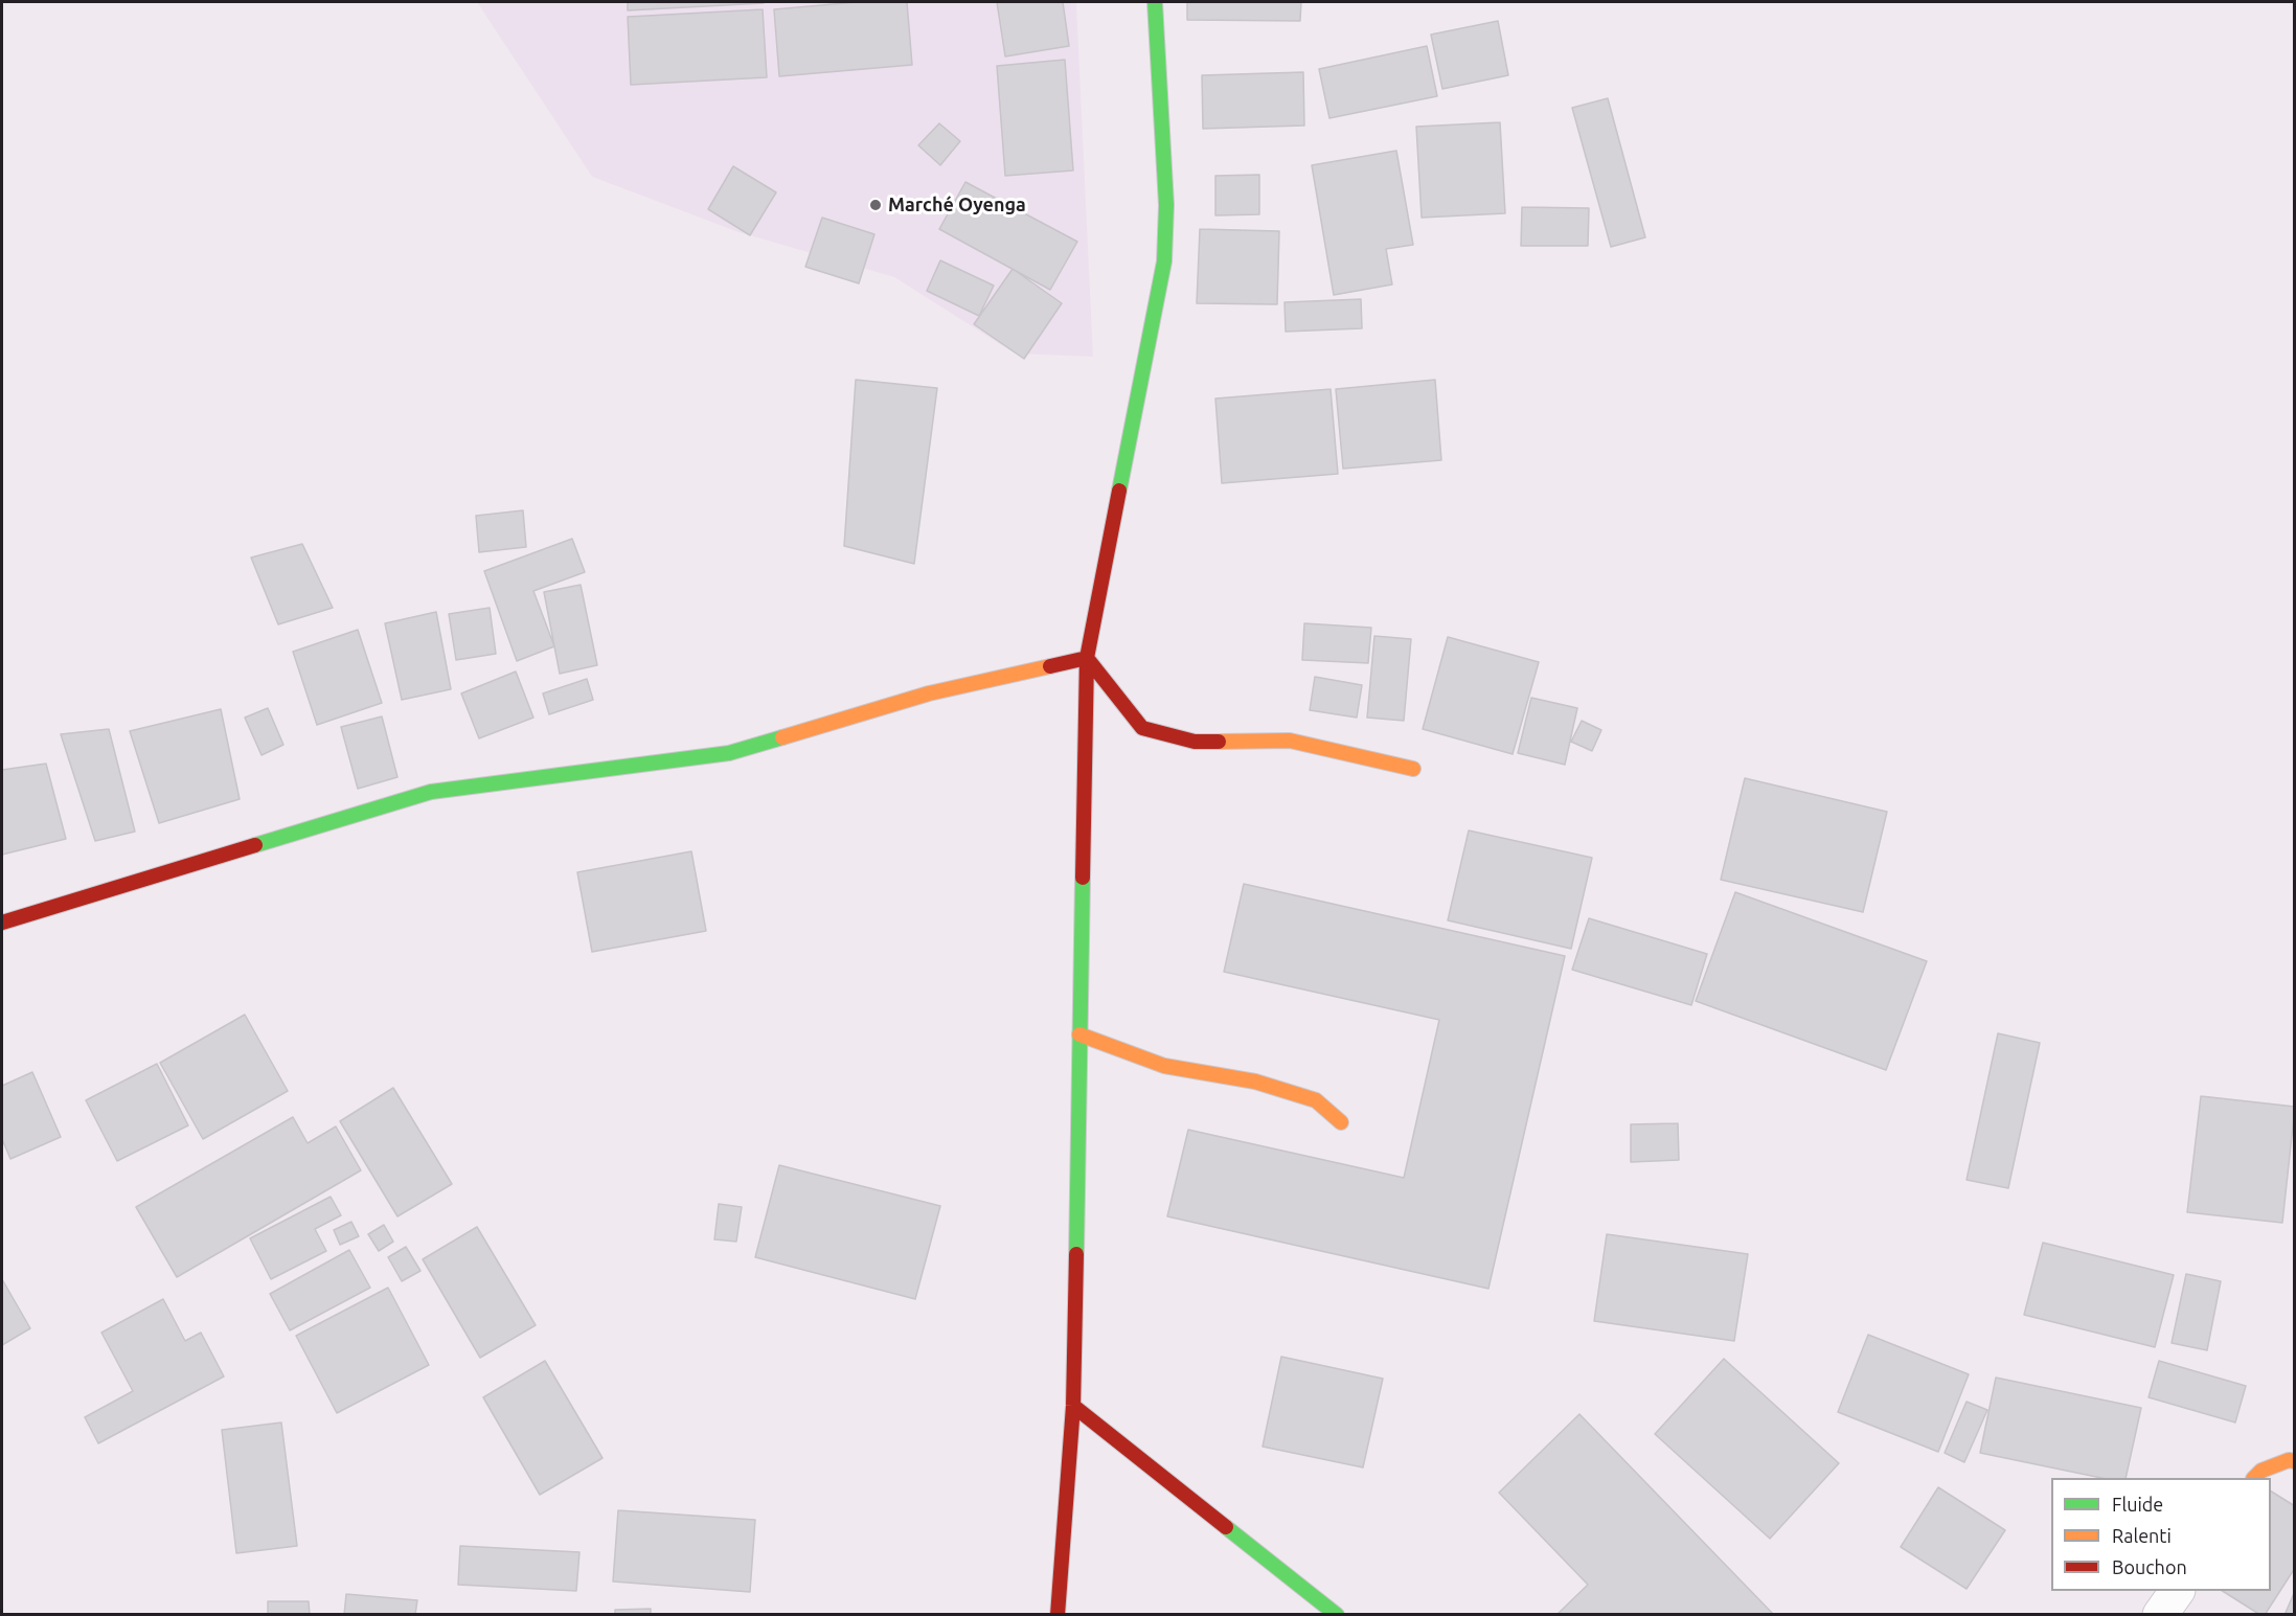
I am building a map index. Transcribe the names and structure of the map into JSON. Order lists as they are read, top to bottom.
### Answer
{
  "places": ["Marché Oyenga"],
  "legend": ["Fluide", "Ralenti", "Bouchon"]
}
